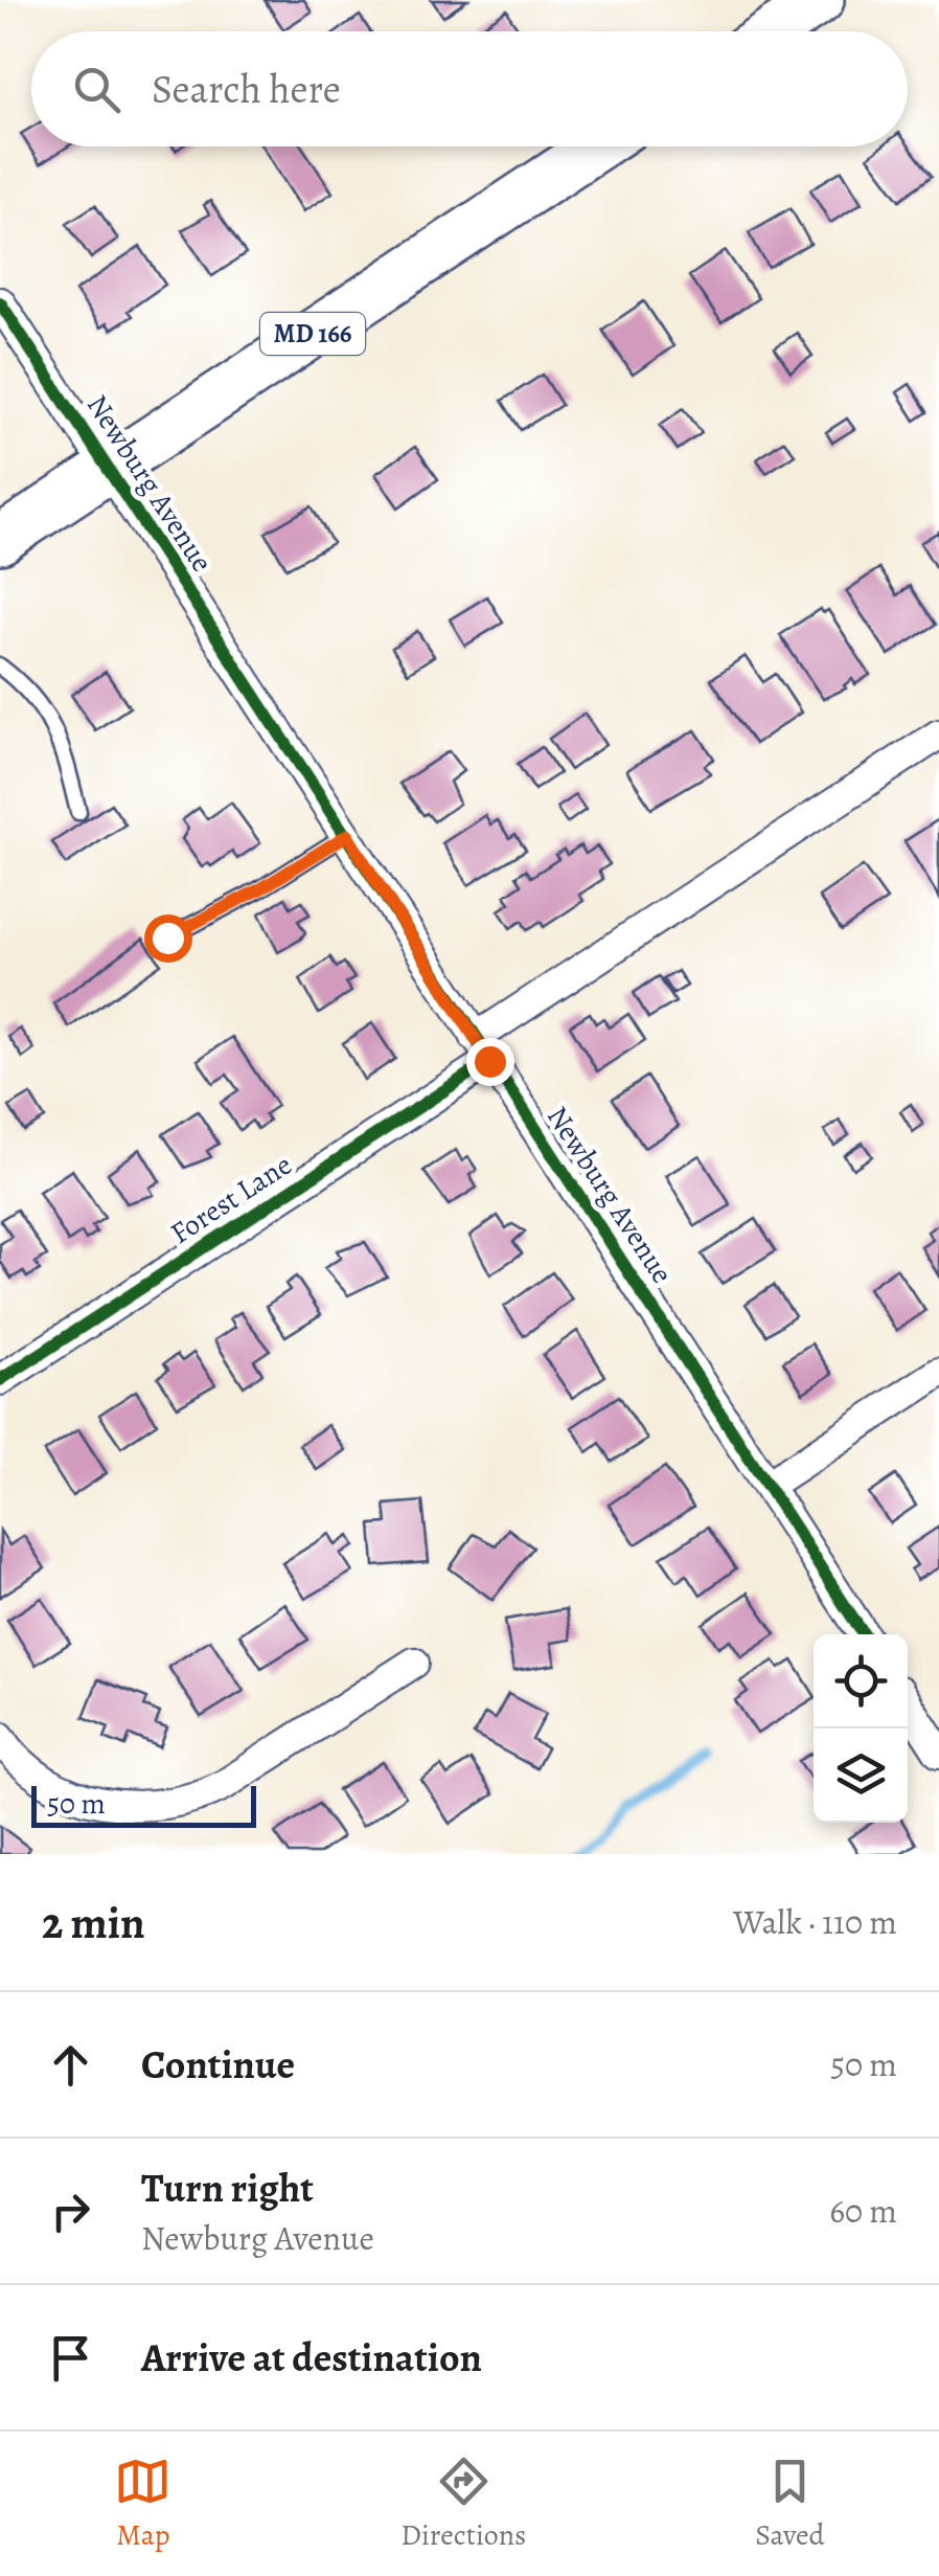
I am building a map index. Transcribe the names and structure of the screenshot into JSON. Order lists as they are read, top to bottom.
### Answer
{
  "streets": {
    "main road": ["MD 166"],
    "street": ["Newburg Avenue", "Forest Lane"]
  },
  "crossings": [
    ["MD 166", "Newburg Avenue"],
    ["Newburg Avenue", "Forest Lane"]
  ],
  "scale_bar": "50 m",
  "page": {
    "search": "Search here",
    "scale": "50 m",
    "heading": ["2 min", "Walk · 110 m"],
    "list": [
      ["Continue", "50 m"],
      ["Turn right", "Newburg Avenue", "60 m"],
      "Arrive at destination"
    ],
    "nav": ["Map", "Directions", "Saved"]
  }
}
